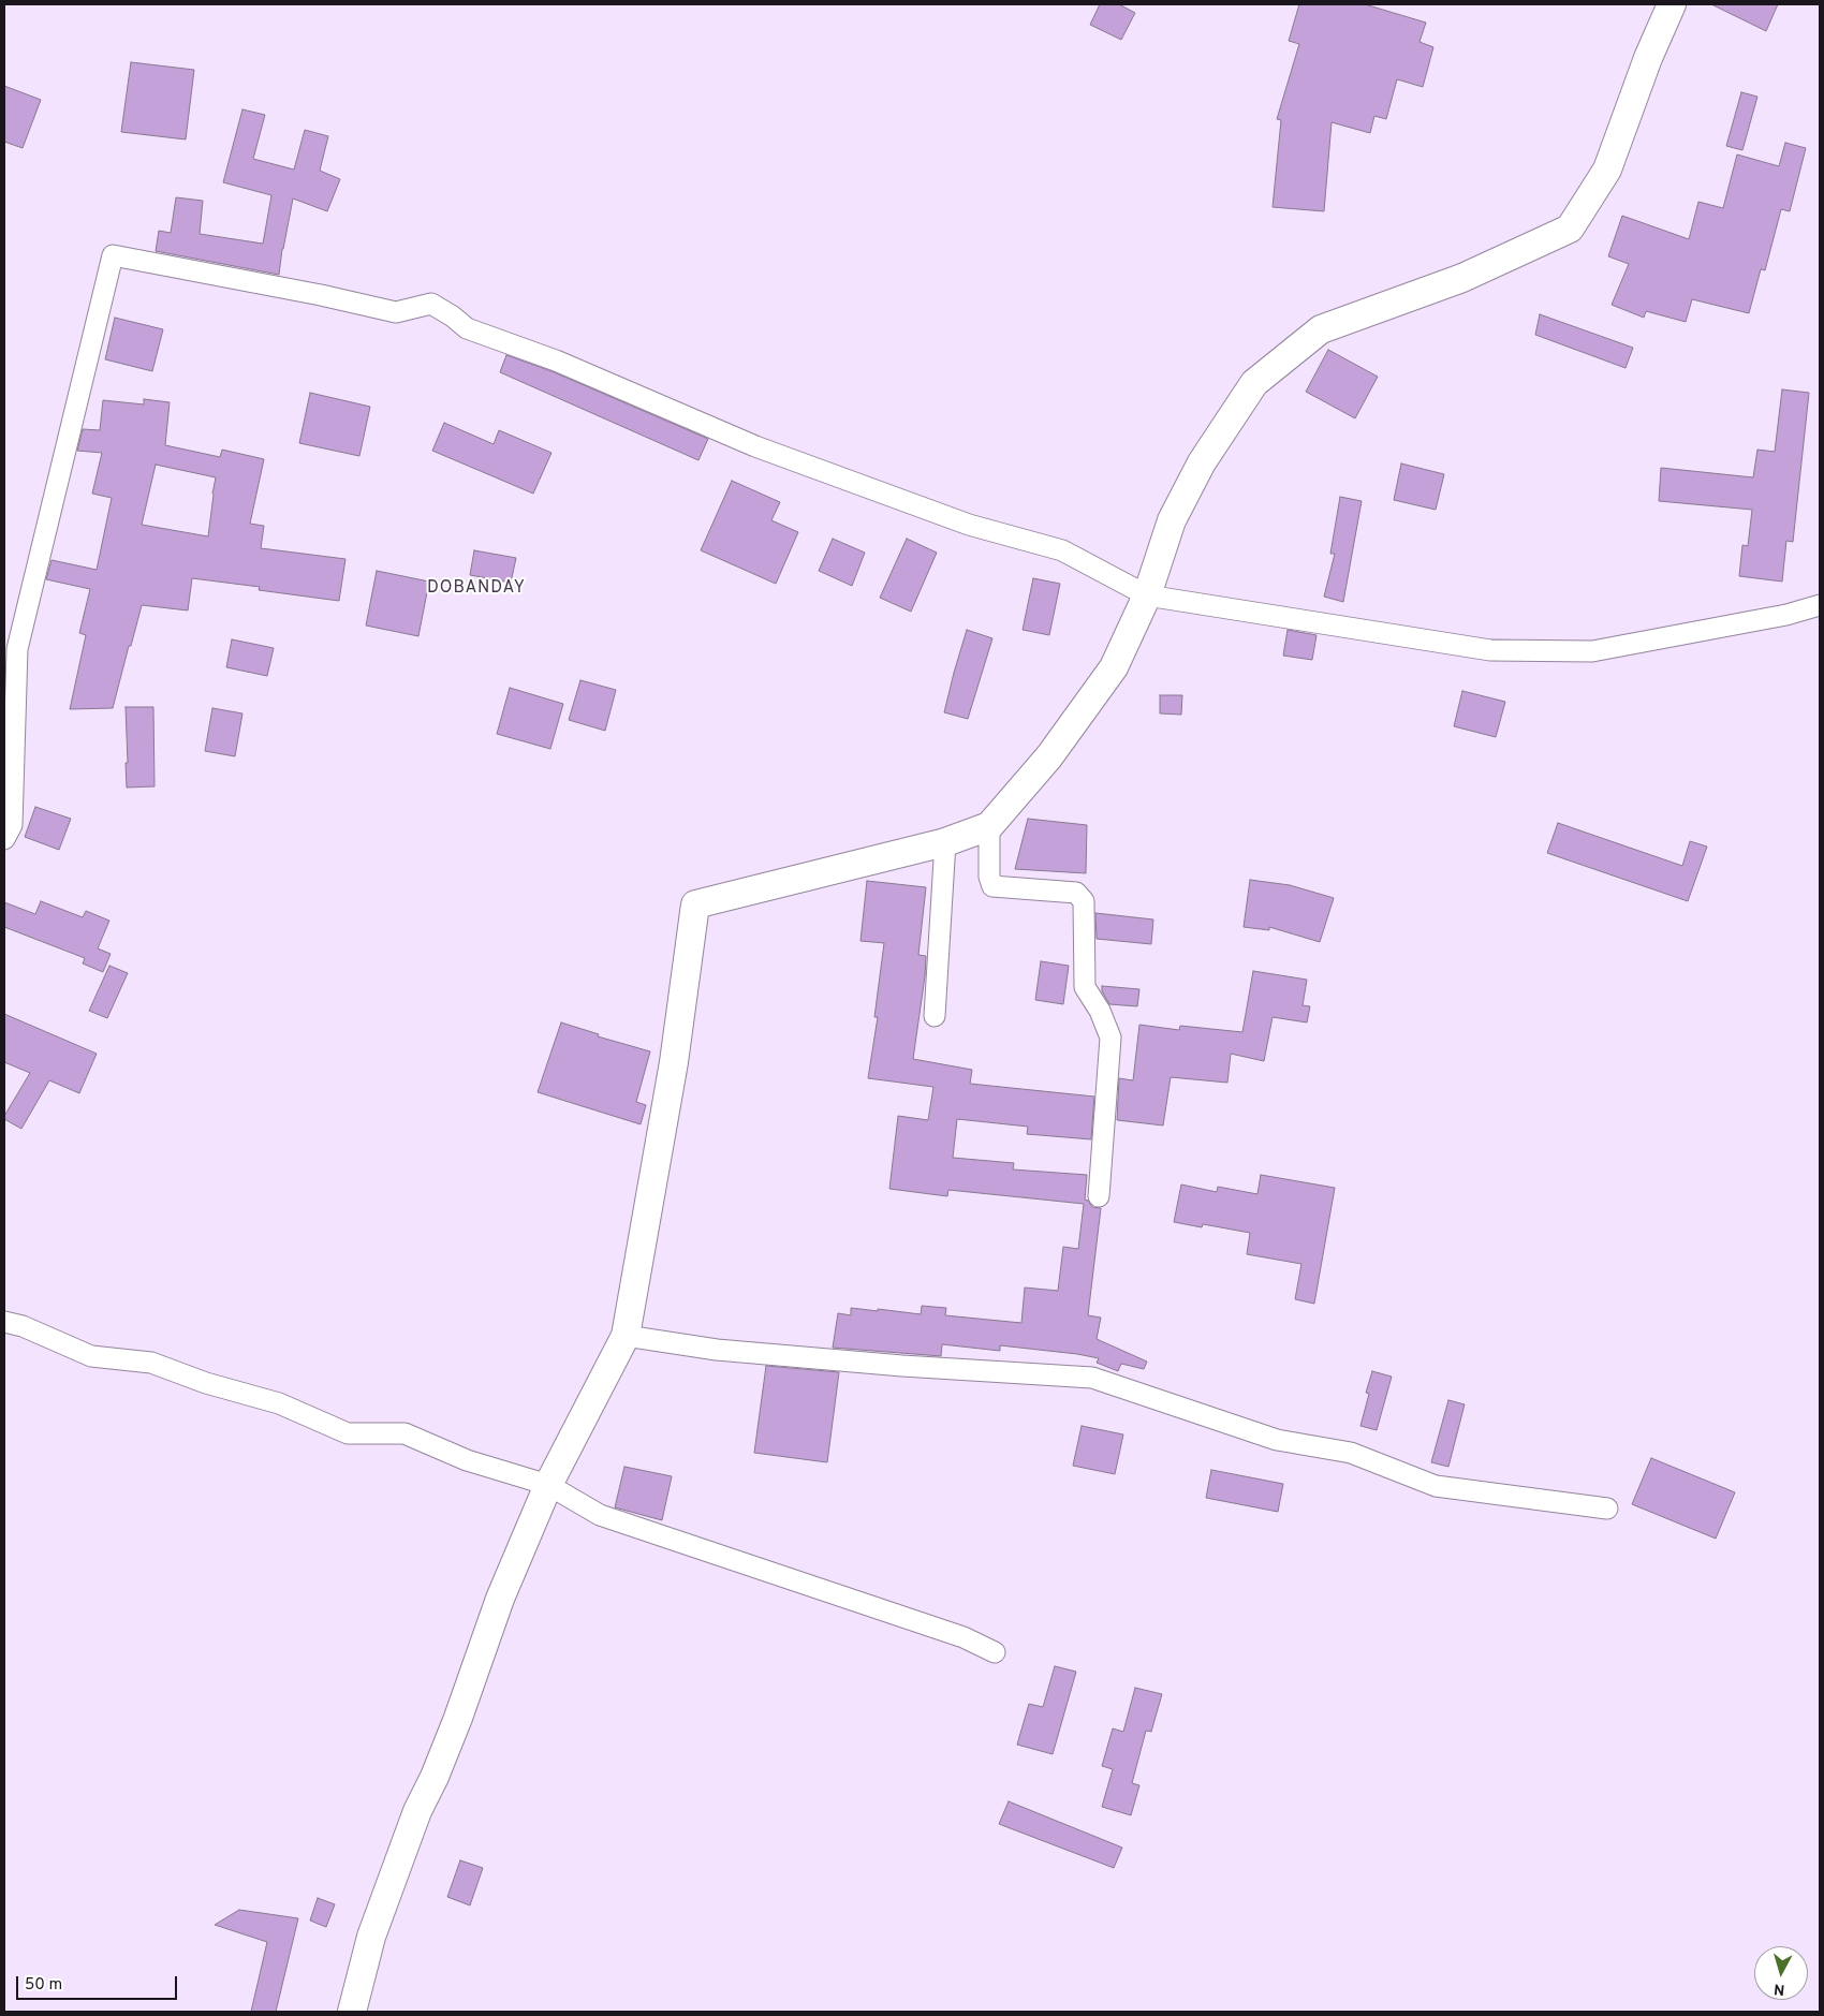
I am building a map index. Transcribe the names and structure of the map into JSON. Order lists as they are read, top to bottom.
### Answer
{
  "districts": ["DOBANDAY"],
  "scale_bar": "50 m",
  "north": "bottom"
}
